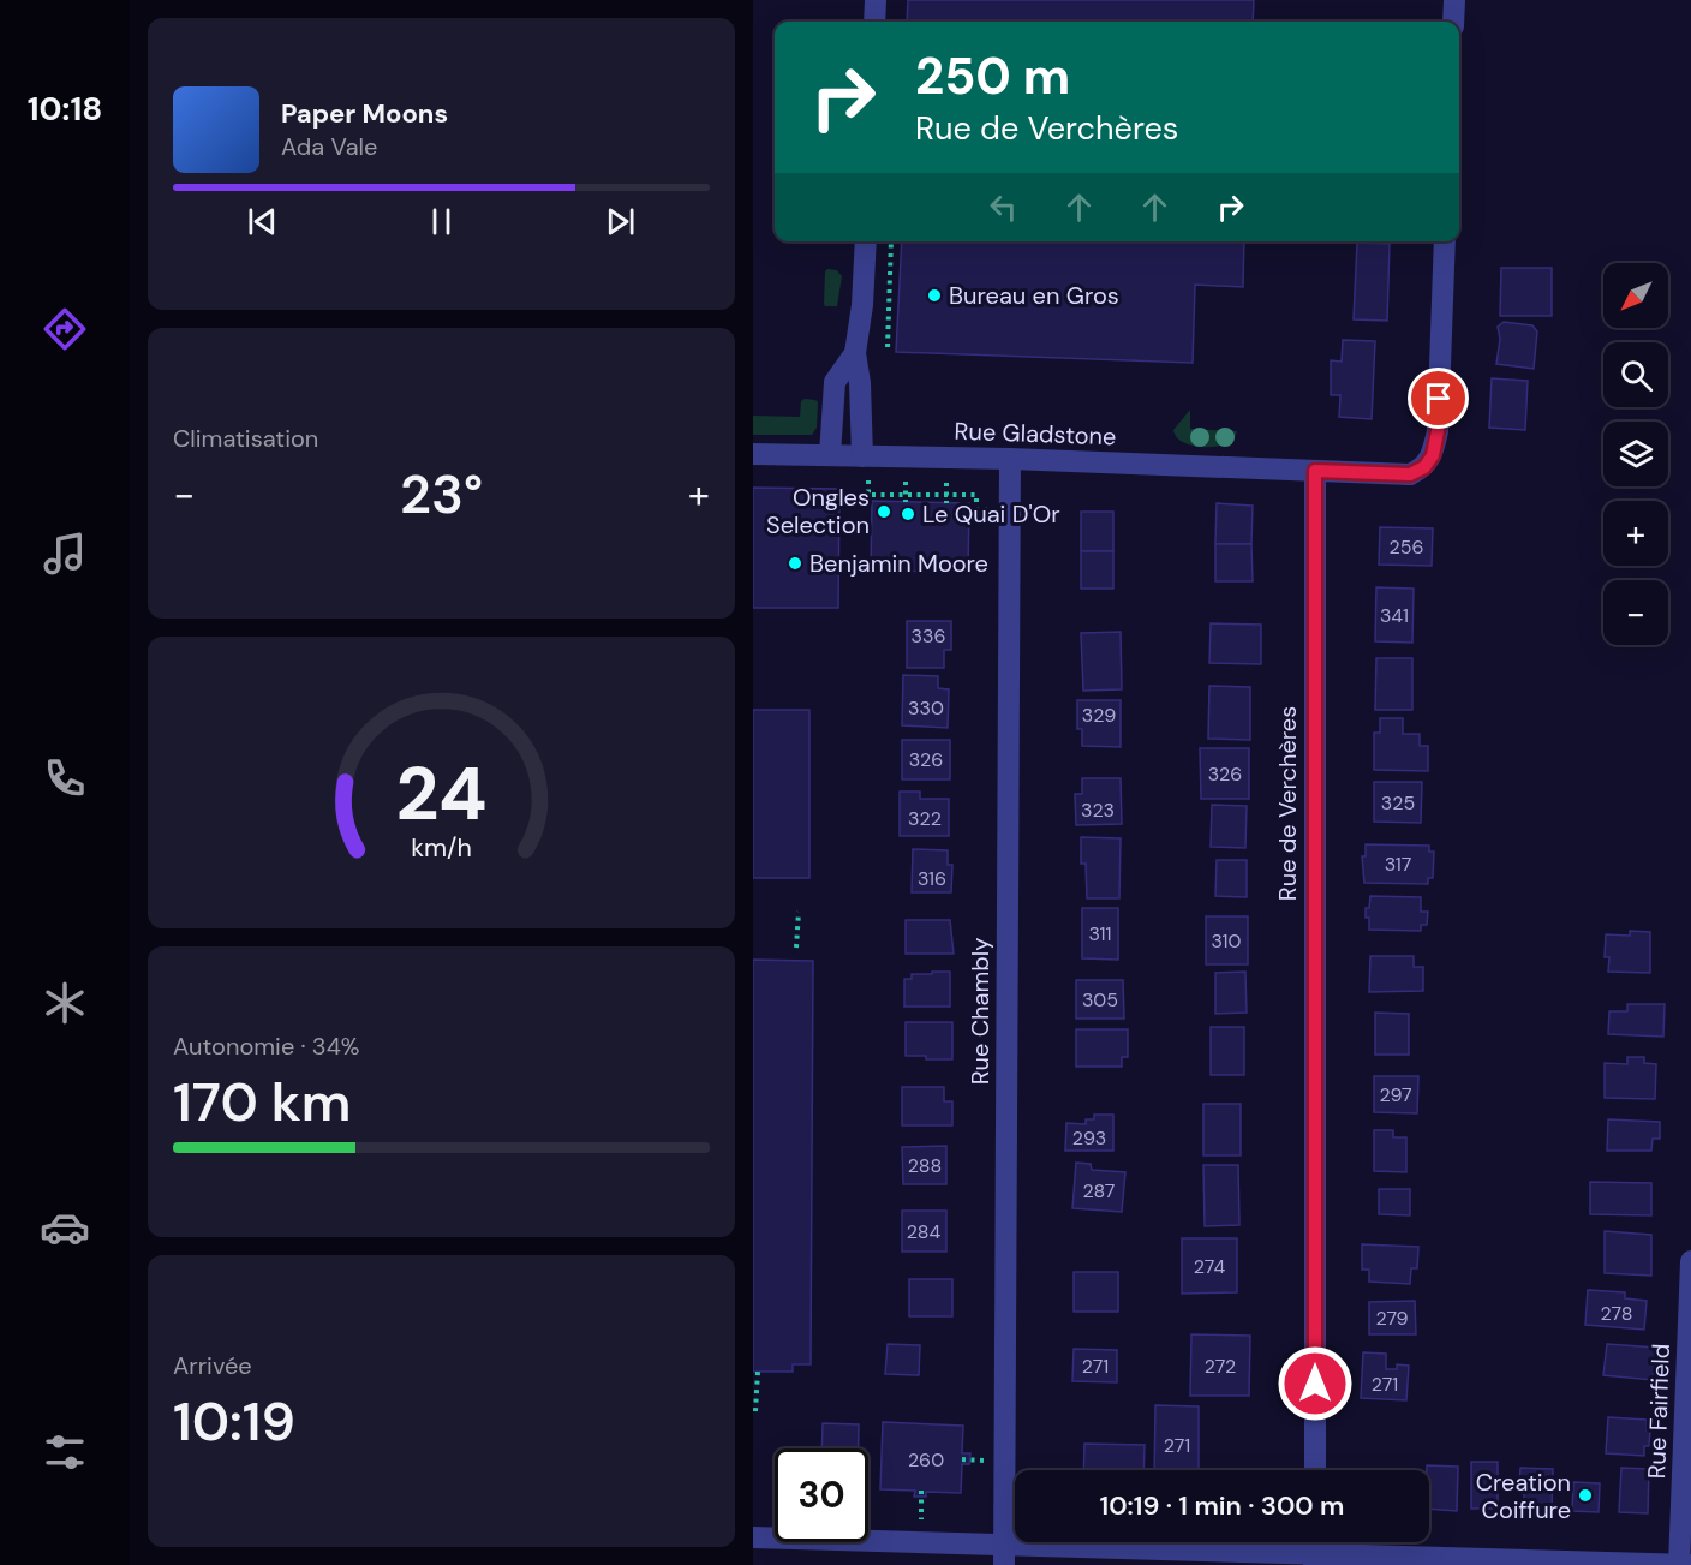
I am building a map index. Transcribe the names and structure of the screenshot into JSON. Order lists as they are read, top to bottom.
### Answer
{
  "streets": {
    "street": [
      "Rue Gladstone",
      "Rue de Verchères",
      "Rue Chambly",
      "Rue Fairfield"
    ]
  },
  "crossings": [
    ["Rue Gladstone", "Rue de Verchères"],
    ["Rue Gladstone", "Rue Chambly"]
  ],
  "places": [
    "Bureau en Gros",
    "Ongles Selection",
    "Le Quai D'Or",
    "Benjamin Moore",
    "Creation Coiffure"
  ],
  "house_numbers": [
    "256",
    "341",
    "336",
    "330",
    "329",
    "326",
    "326",
    "325",
    "323",
    "322",
    "317",
    "316",
    "311",
    "310",
    "305",
    "297",
    "293",
    "288",
    "287",
    "284",
    "274",
    "278",
    "279",
    "271",
    "272",
    "271",
    "271",
    "260"
  ],
  "north": "bottom left",
  "page": {
    "tabs": "10:18",
    "turn": ["250 m", "Rue de Verchères"],
    "song": ["Paper Moons", "Ada Vale"],
    "map_buttons": ["+", "−"],
    "tile": [
      "Climatisation",
      ["Autonomie · 34%", "170 km"],
      ["Arrivée", "10:19"]
    ],
    "heat": ["−", "23°", "+"],
    "limit": "30",
    "trip": "10:19 · 1 min · 300 m",
    "gauge": ["24", "km/h"]
  }
}
